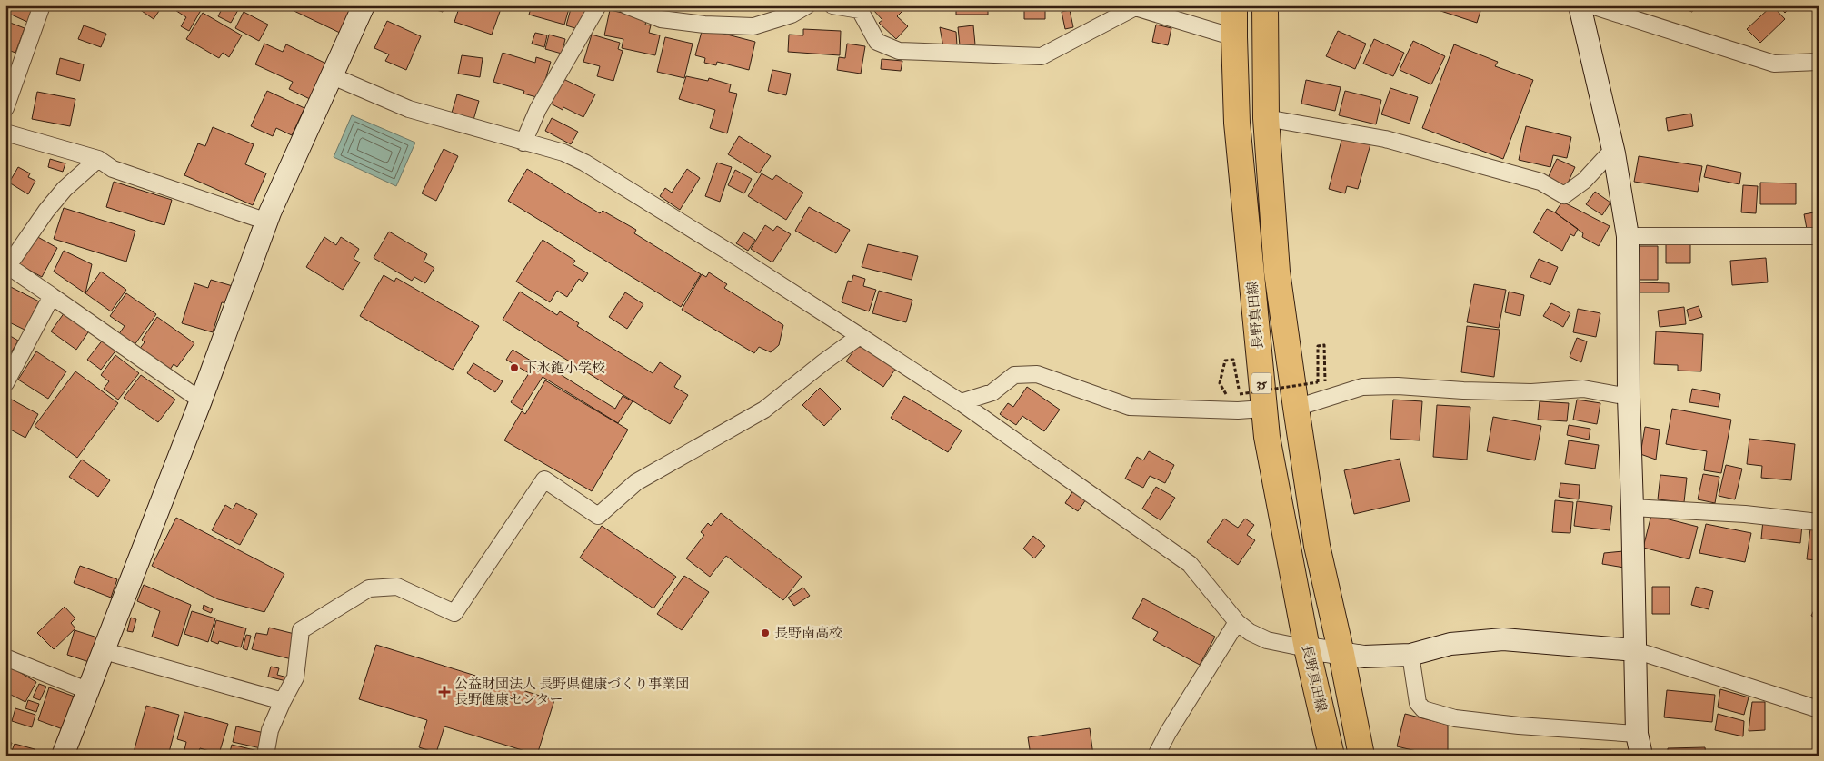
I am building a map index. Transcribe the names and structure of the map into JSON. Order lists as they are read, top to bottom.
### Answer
{
  "streets": {
    "main road": ["長野真田線", "35"]
  },
  "places": {
    "other": ["下氷鉋小学校", "長野南高校"],
    "health": ["公益財団法人 長野県健康づくり事業団 長野健康センター"]
  }
}
